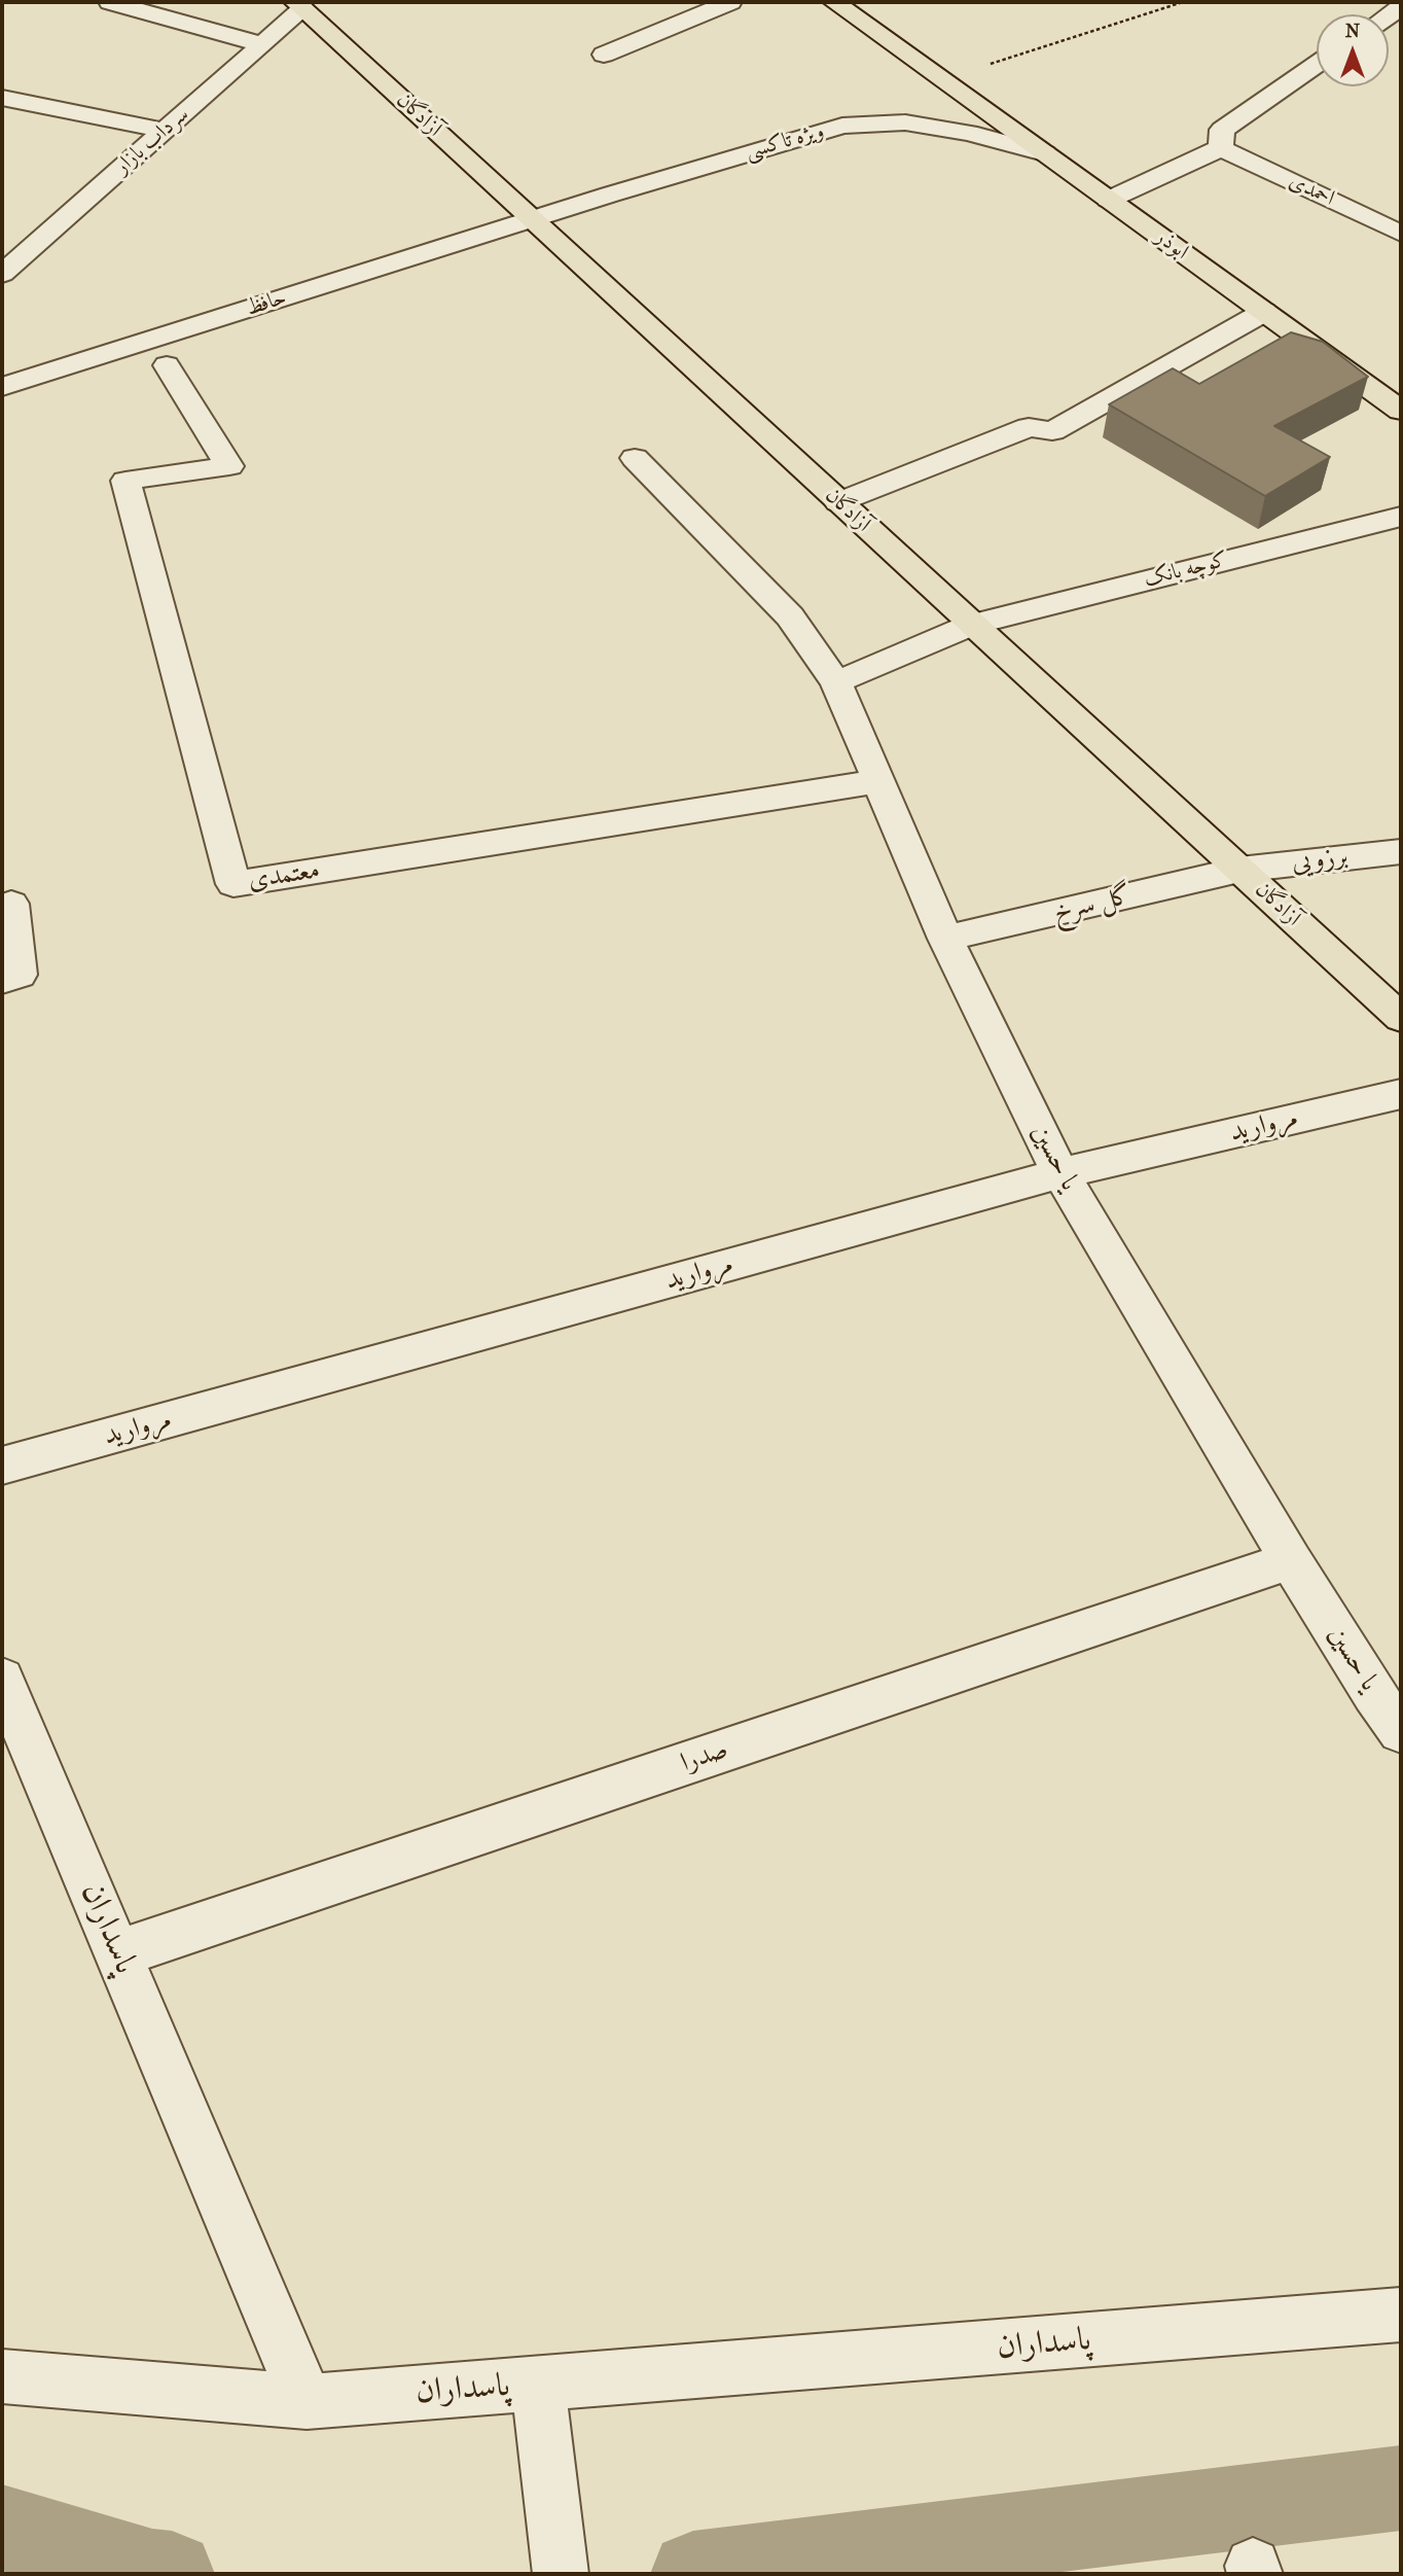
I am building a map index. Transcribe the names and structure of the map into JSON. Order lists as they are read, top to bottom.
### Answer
{
  "streets": {
    "main road": ["آزادگان", "ابوذر"],
    "street": [
      "سرداب بازار",
      "ویژه تاکسی",
      "احمدی",
      "حافظ",
      "کوچه بانک",
      "برزویی",
      "معتمدی",
      "گل سرخ",
      "مروارید",
      "یا حسین",
      "صدرا",
      "پاسداران"
    ]
  },
  "crossings": [
    ["آزادگان", "سرداب بازار"],
    ["آزادگان", "ویژه تاکسی"],
    ["آزادگان", "حافظ"],
    ["آزادگان", "کوچه بانک"],
    ["آزادگان", "برزویی"],
    ["آزادگان", "گل سرخ"],
    ["ویژه تاکسی", "ابوذر"],
    ["ویژه تاکسی", "حافظ"],
    ["برزویی", "گل سرخ"],
    ["معتمدی", "یا حسین"],
    ["گل سرخ", "یا حسین"],
    ["مروارید", "یا حسین"],
    ["یا حسین", "صدرا"],
    ["صدرا", "پاسداران"]
  ],
  "north": "top"
}
